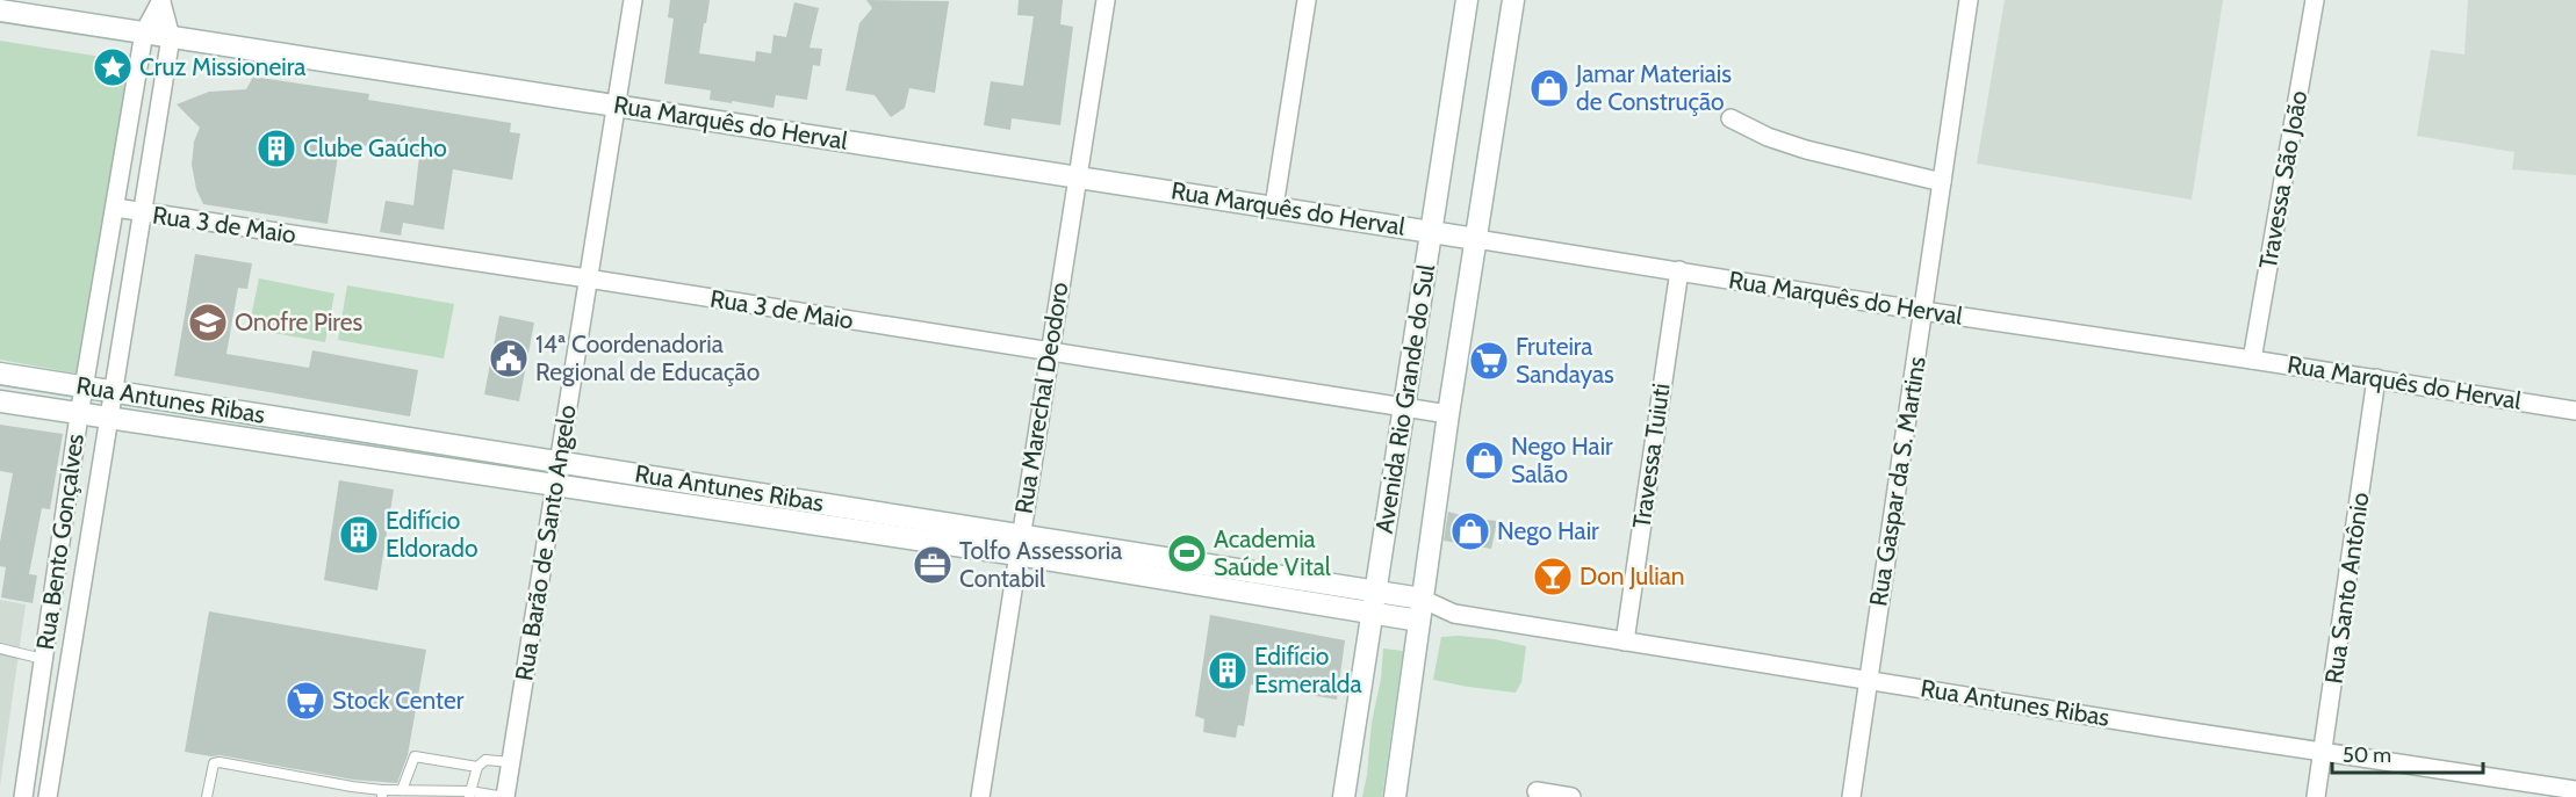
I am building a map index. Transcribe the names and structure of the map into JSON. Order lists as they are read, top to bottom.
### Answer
{
  "streets": {
    "street": [
      "Rua Marquês do Herval",
      "Travessa São João",
      "Rua 3 de Maio",
      "Rua Marechal Deodoro",
      "Avenida Rio Grande do Sul",
      "Rua Antunes Ribas",
      "Travessa Tuiuti",
      "Rua Gaspar da S. Martins",
      "Rua Bento Gonçalves",
      "Rua Barão de Santo Angelo",
      "Rua Santo Antônio"
    ]
  },
  "crossings": [
    ["Rua Marquês do Herval", "Travessa São João"],
    ["Rua Marquês do Herval", "Rua Marechal Deodoro"],
    ["Rua Marquês do Herval", "Avenida Rio Grande do Sul"],
    ["Rua Marquês do Herval", "Travessa Tuiuti"],
    ["Rua Marquês do Herval", "Rua Gaspar da S. Martins"],
    ["Rua Marquês do Herval", "Rua Bento Gonçalves"],
    ["Rua Marquês do Herval", "Rua Barão de Santo Angelo"],
    ["Rua Marquês do Herval", "Rua Santo Antônio"],
    ["Rua 3 de Maio", "Rua Marechal Deodoro"],
    ["Rua 3 de Maio", "Avenida Rio Grande do Sul"],
    ["Rua 3 de Maio", "Rua Bento Gonçalves"],
    ["Rua 3 de Maio", "Rua Barão de Santo Angelo"],
    ["Rua Marechal Deodoro", "Rua Antunes Ribas"],
    ["Avenida Rio Grande do Sul", "Rua Antunes Ribas"],
    ["Rua Antunes Ribas", "Travessa Tuiuti"],
    ["Rua Antunes Ribas", "Rua Gaspar da S. Martins"],
    ["Rua Antunes Ribas", "Rua Bento Gonçalves"],
    ["Rua Antunes Ribas", "Rua Barão de Santo Angelo"],
    ["Rua Antunes Ribas", "Rua Santo Antônio"]
  ],
  "places": {
    "place": ["Cruz Missioneira"],
    "shop": ["Jamar Materiais de Construção", "Nego Hair Salão", "Nego Hair"],
    "building": ["Clube Gaúcho", "Edifício Eldorado", "Edifício Esmeralda"],
    "school or university": ["Onofre Pires"],
    "public building": ["14ª Coordenadoria Regional de Educação"],
    "supermarket": ["Fruteira Sandayas", "Stock Center"],
    "sports": ["Academia Saúde Vital"],
    "office": ["Tolfo Assessoria Contabil"],
    "bar": ["Don Julian"]
  },
  "scale_bar": "50 m"
}
